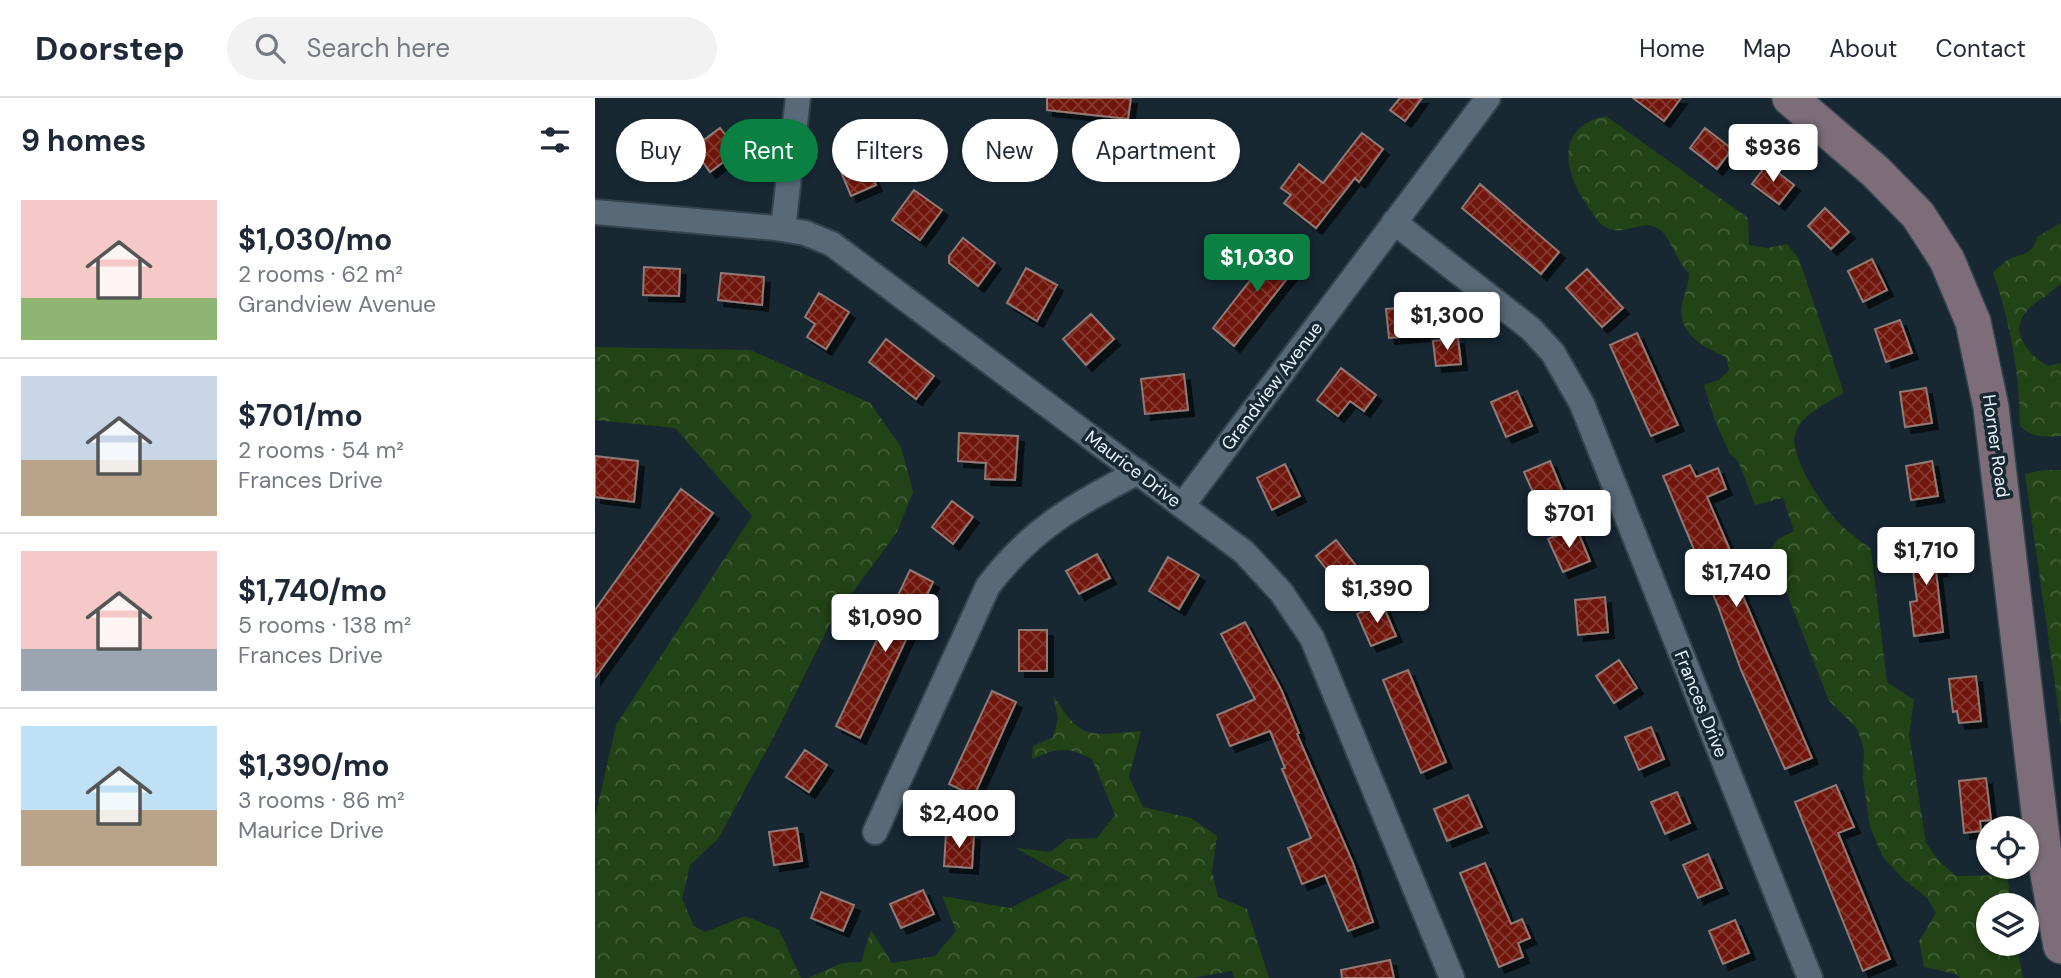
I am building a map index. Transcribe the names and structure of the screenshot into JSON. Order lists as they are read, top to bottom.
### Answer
{
  "streets": {
    "main road": ["Horner Road"],
    "street": ["Grandview Avenue", "Maurice Drive", "Frances Drive"]
  },
  "crossings": [
    ["Grandview Avenue", "Maurice Drive"],
    ["Grandview Avenue", "Frances Drive"]
  ],
  "page": {
    "header": "Doorstep",
    "search": "Search here",
    "nav": [
      "Home",
      "Map",
      "About",
      "Contact"
    ],
    "heading": "9 homes",
    "chip": [
      "Buy",
      "Rent",
      "Filters",
      "New",
      "Apartment"
    ],
    "price": [
      "$936",
      "$1,030",
      "$1,300",
      "$701",
      "$1,710",
      "$1,740",
      "$1,390",
      "$1,090",
      "$2,400"
    ],
    "list": [
      {
        "name": "$1,030/mo",
        "note": "2 rooms · 62 m² · Grandview Avenue"
      },
      {
        "name": "$701/mo",
        "note": "2 rooms · 54 m² · Frances Drive"
      },
      {
        "name": "$1,740/mo",
        "note": "5 rooms · 138 m² · Frances Drive"
      },
      {
        "name": "$1,390/mo",
        "note": "3 rooms · 86 m² · Maurice Drive"
      }
    ]
  }
}
